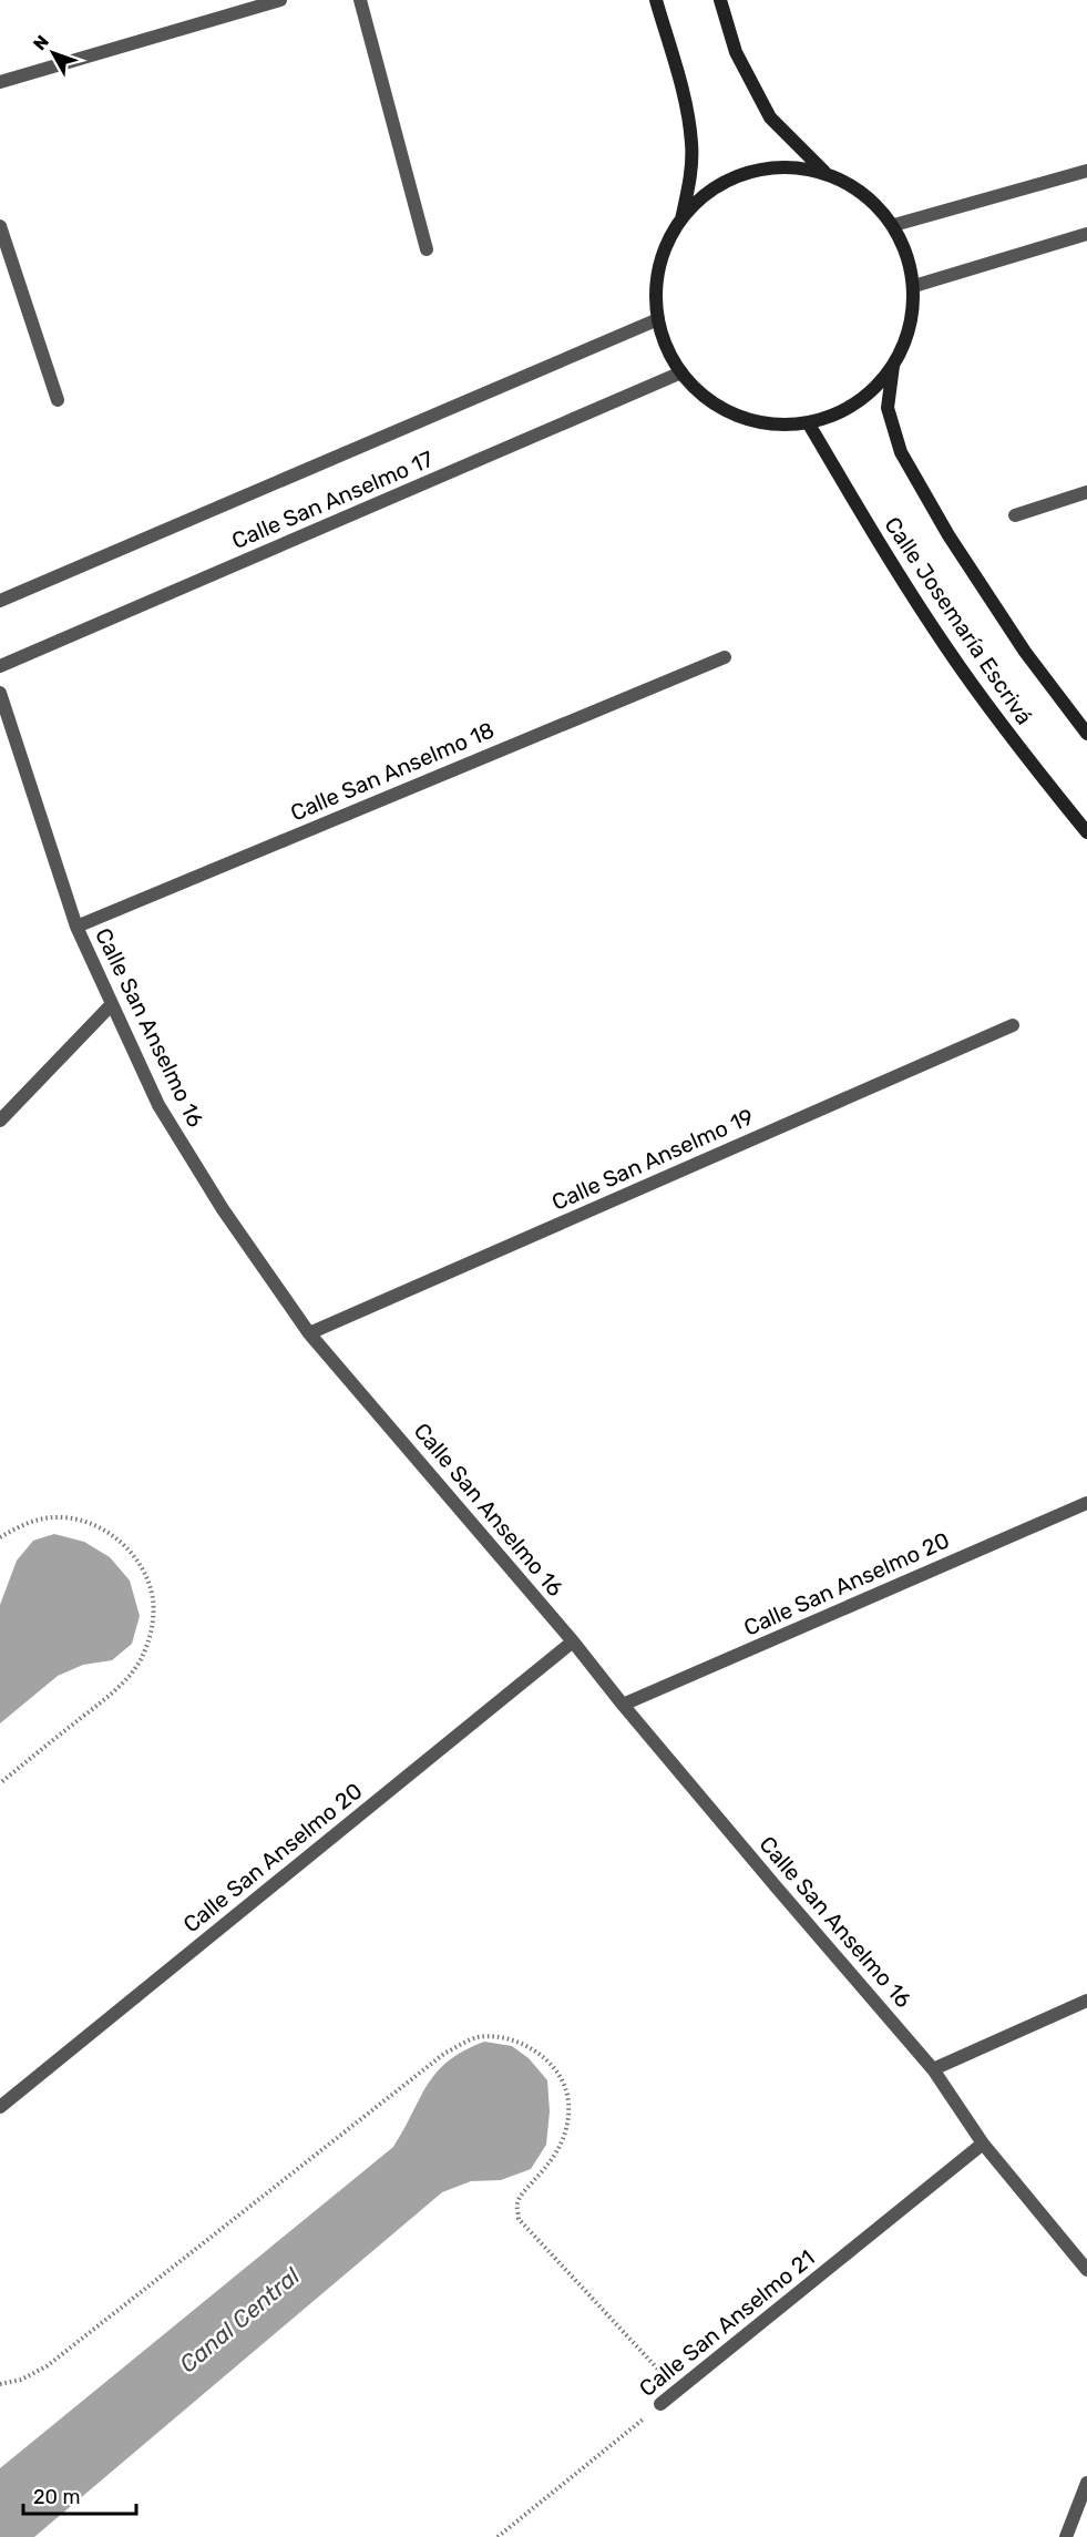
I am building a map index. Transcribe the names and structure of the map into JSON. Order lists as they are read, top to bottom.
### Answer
{
  "streets": {
    "street": [
      "Calle San Anselmo 17",
      "Calle Josemaría Escrivá",
      "Calle San Anselmo 18",
      "Calle San Anselmo 16",
      "Calle San Anselmo 19",
      "Calle San Anselmo 20",
      "Calle San Anselmo 21"
    ]
  },
  "crossings": [
    ["Calle San Anselmo 18", "Calle San Anselmo 16"],
    ["Calle San Anselmo 16", "Calle San Anselmo 19"],
    ["Calle San Anselmo 16", "Calle San Anselmo 20"],
    ["Calle San Anselmo 16", "Calle San Anselmo 21"]
  ],
  "water": ["Canal Central"],
  "scale_bar": "20 m",
  "north": "top left"
}
